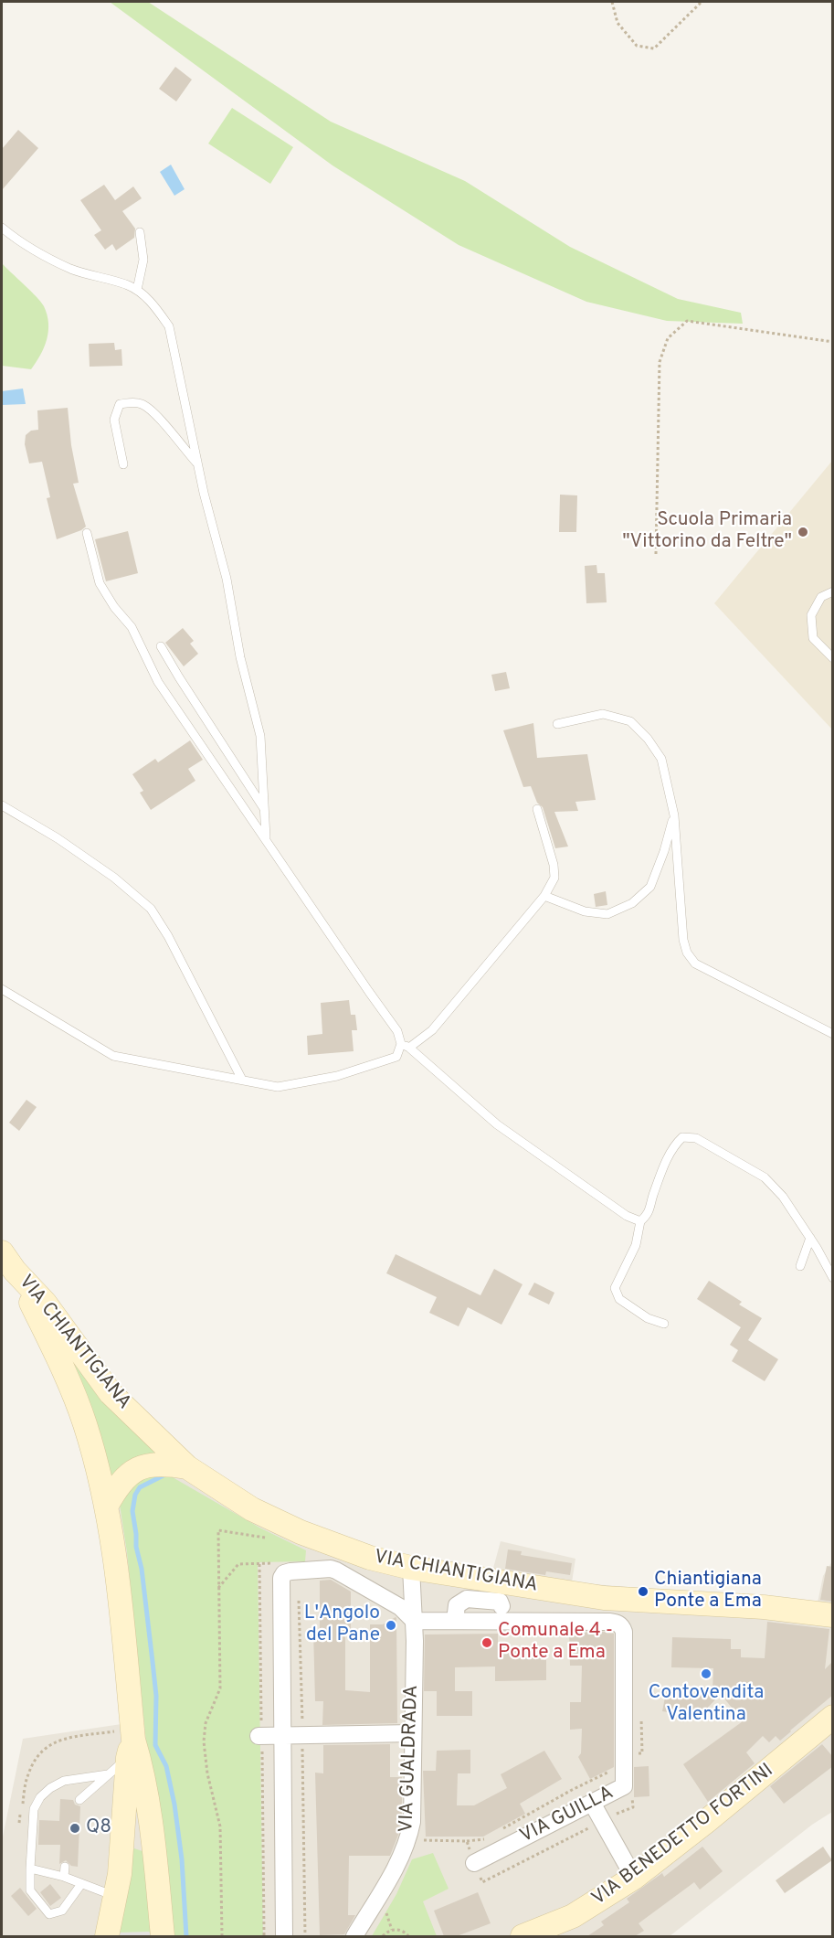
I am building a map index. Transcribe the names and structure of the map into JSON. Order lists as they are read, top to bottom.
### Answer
{
  "streets": {
    "street": [
      "VIA CHIANTIGIANA",
      "VIA GUALDRADA",
      "VIA GUILLA",
      "VIA BENEDETTO FORTINI"
    ]
  },
  "crossings": [
    ["VIA CHIANTIGIANA", "VIA GUALDRADA"],
    ["VIA GUALDRADA", "VIA GUILLA"]
  ],
  "places": [
    "Scuola Primaria \"Vittorino da Feltre\"",
    "Chiantigiana Ponte a Ema",
    "L'Angolo del Pane",
    "Comunale 4 - Ponte a Ema",
    "Contovendita Valentina",
    "Q8"
  ]
}
